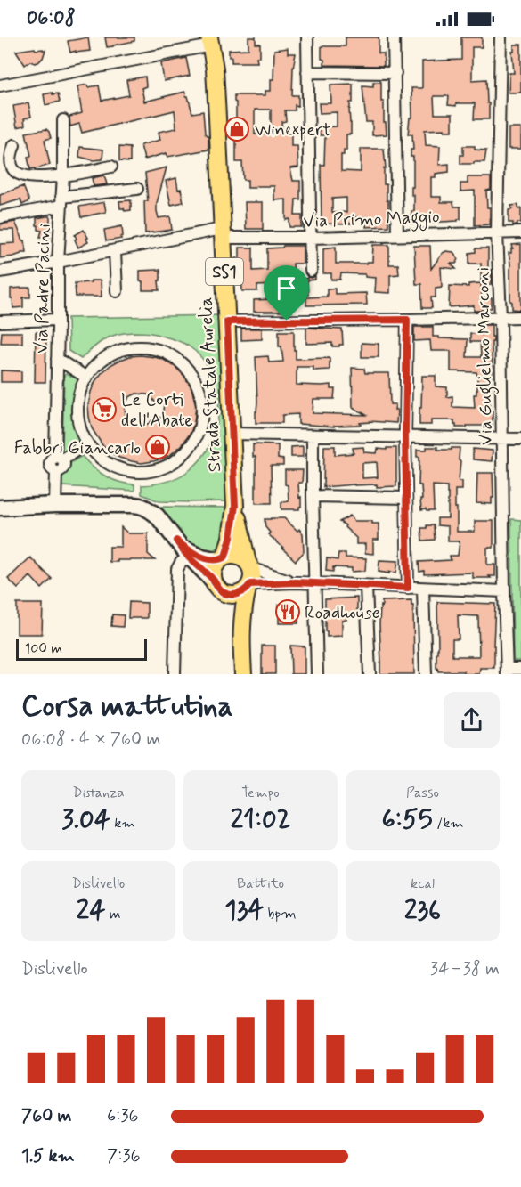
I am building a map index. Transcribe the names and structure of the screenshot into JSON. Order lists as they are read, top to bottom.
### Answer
{
  "streets": {
    "main road": ["SS1", "Strada Statale Aurelia"],
    "street": ["Via Primo Maggio", "Via Padre Pacini", "Via Guglielmo Marconi"]
  },
  "crossings": [
    ["Via Primo Maggio", "Via Padre Pacini"],
    ["Via Primo Maggio", "Via Guglielmo Marconi"],
    ["Via Primo Maggio", "Strada Statale Aurelia"],
    ["SS1", "Strada Statale Aurelia"]
  ],
  "places": {
    "shop": ["Winexpert", "Fabbri Giancarlo"],
    "supermarket": ["Le Corti dell'Abate"],
    "restaurant": ["Roadhouse"]
  },
  "scale_bar": "100 m",
  "page": {
    "status": "06:08",
    "scale": "100 m",
    "heading": ["Corsa mattutina", "06:08 · 4 × 760 m"],
    "stats": [
      ["Distanza", "3.04 km"],
      ["Tempo", "21:02"],
      ["Passo", "6:55 /km"],
      ["Dislivello", "24 m"],
      ["Battito", "134 bpm"],
      ["kcal", "236"]
    ],
    "chart": ["Dislivello", "34–38 m"],
    "list": [
      {
        "name": "760 m",
        "note": "6:36"
      },
      {
        "name": "1.5 km",
        "note": "7:36"
      }
    ]
  }
}
